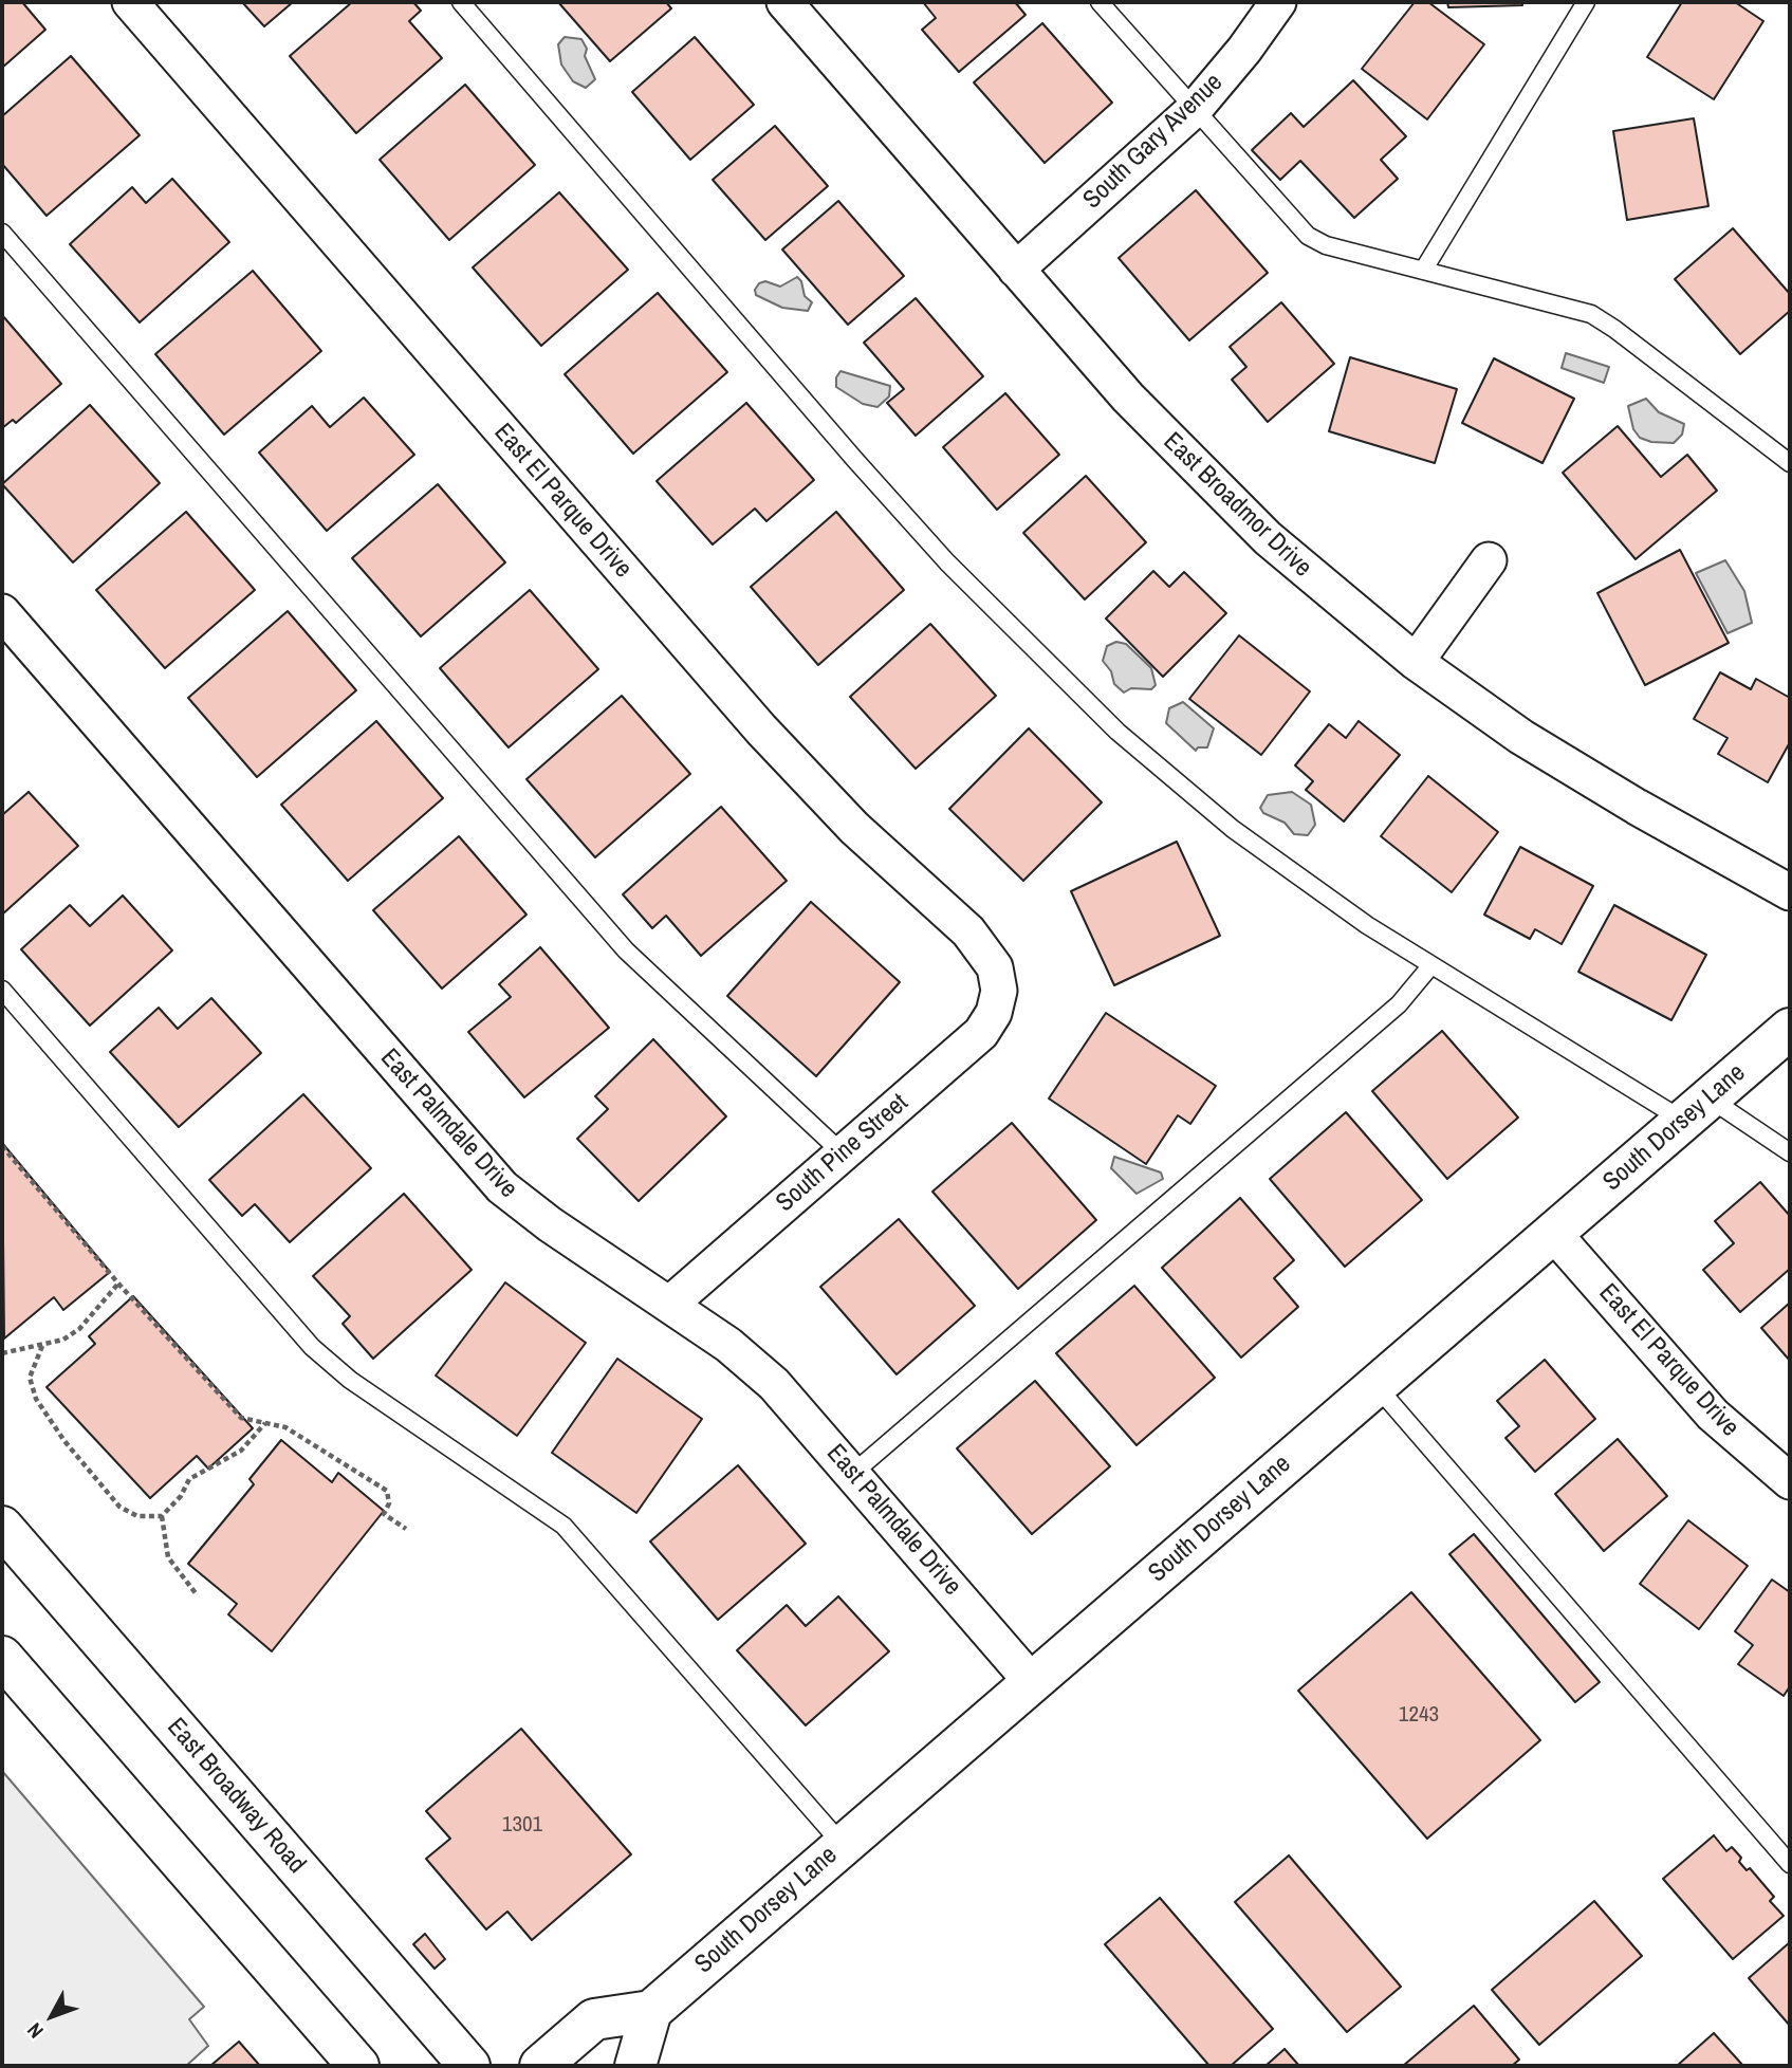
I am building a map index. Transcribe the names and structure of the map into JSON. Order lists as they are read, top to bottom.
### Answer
{
  "streets": {
    "street": [
      "South Gary Avenue",
      "East El Parque Drive",
      "East Broadmor Drive",
      "East Palmdale Drive",
      "South Dorsey Lane",
      "South Pine Street",
      "East Broadway Road"
    ]
  },
  "crossings": [
    ["South Gary Avenue", "East Broadmor Drive"],
    ["East El Parque Drive", "South Dorsey Lane"],
    ["East El Parque Drive", "South Pine Street"],
    ["East Palmdale Drive", "South Dorsey Lane"],
    ["East Palmdale Drive", "South Pine Street"]
  ],
  "house_numbers": ["1243", "1301"],
  "north": "bottom left"
}
